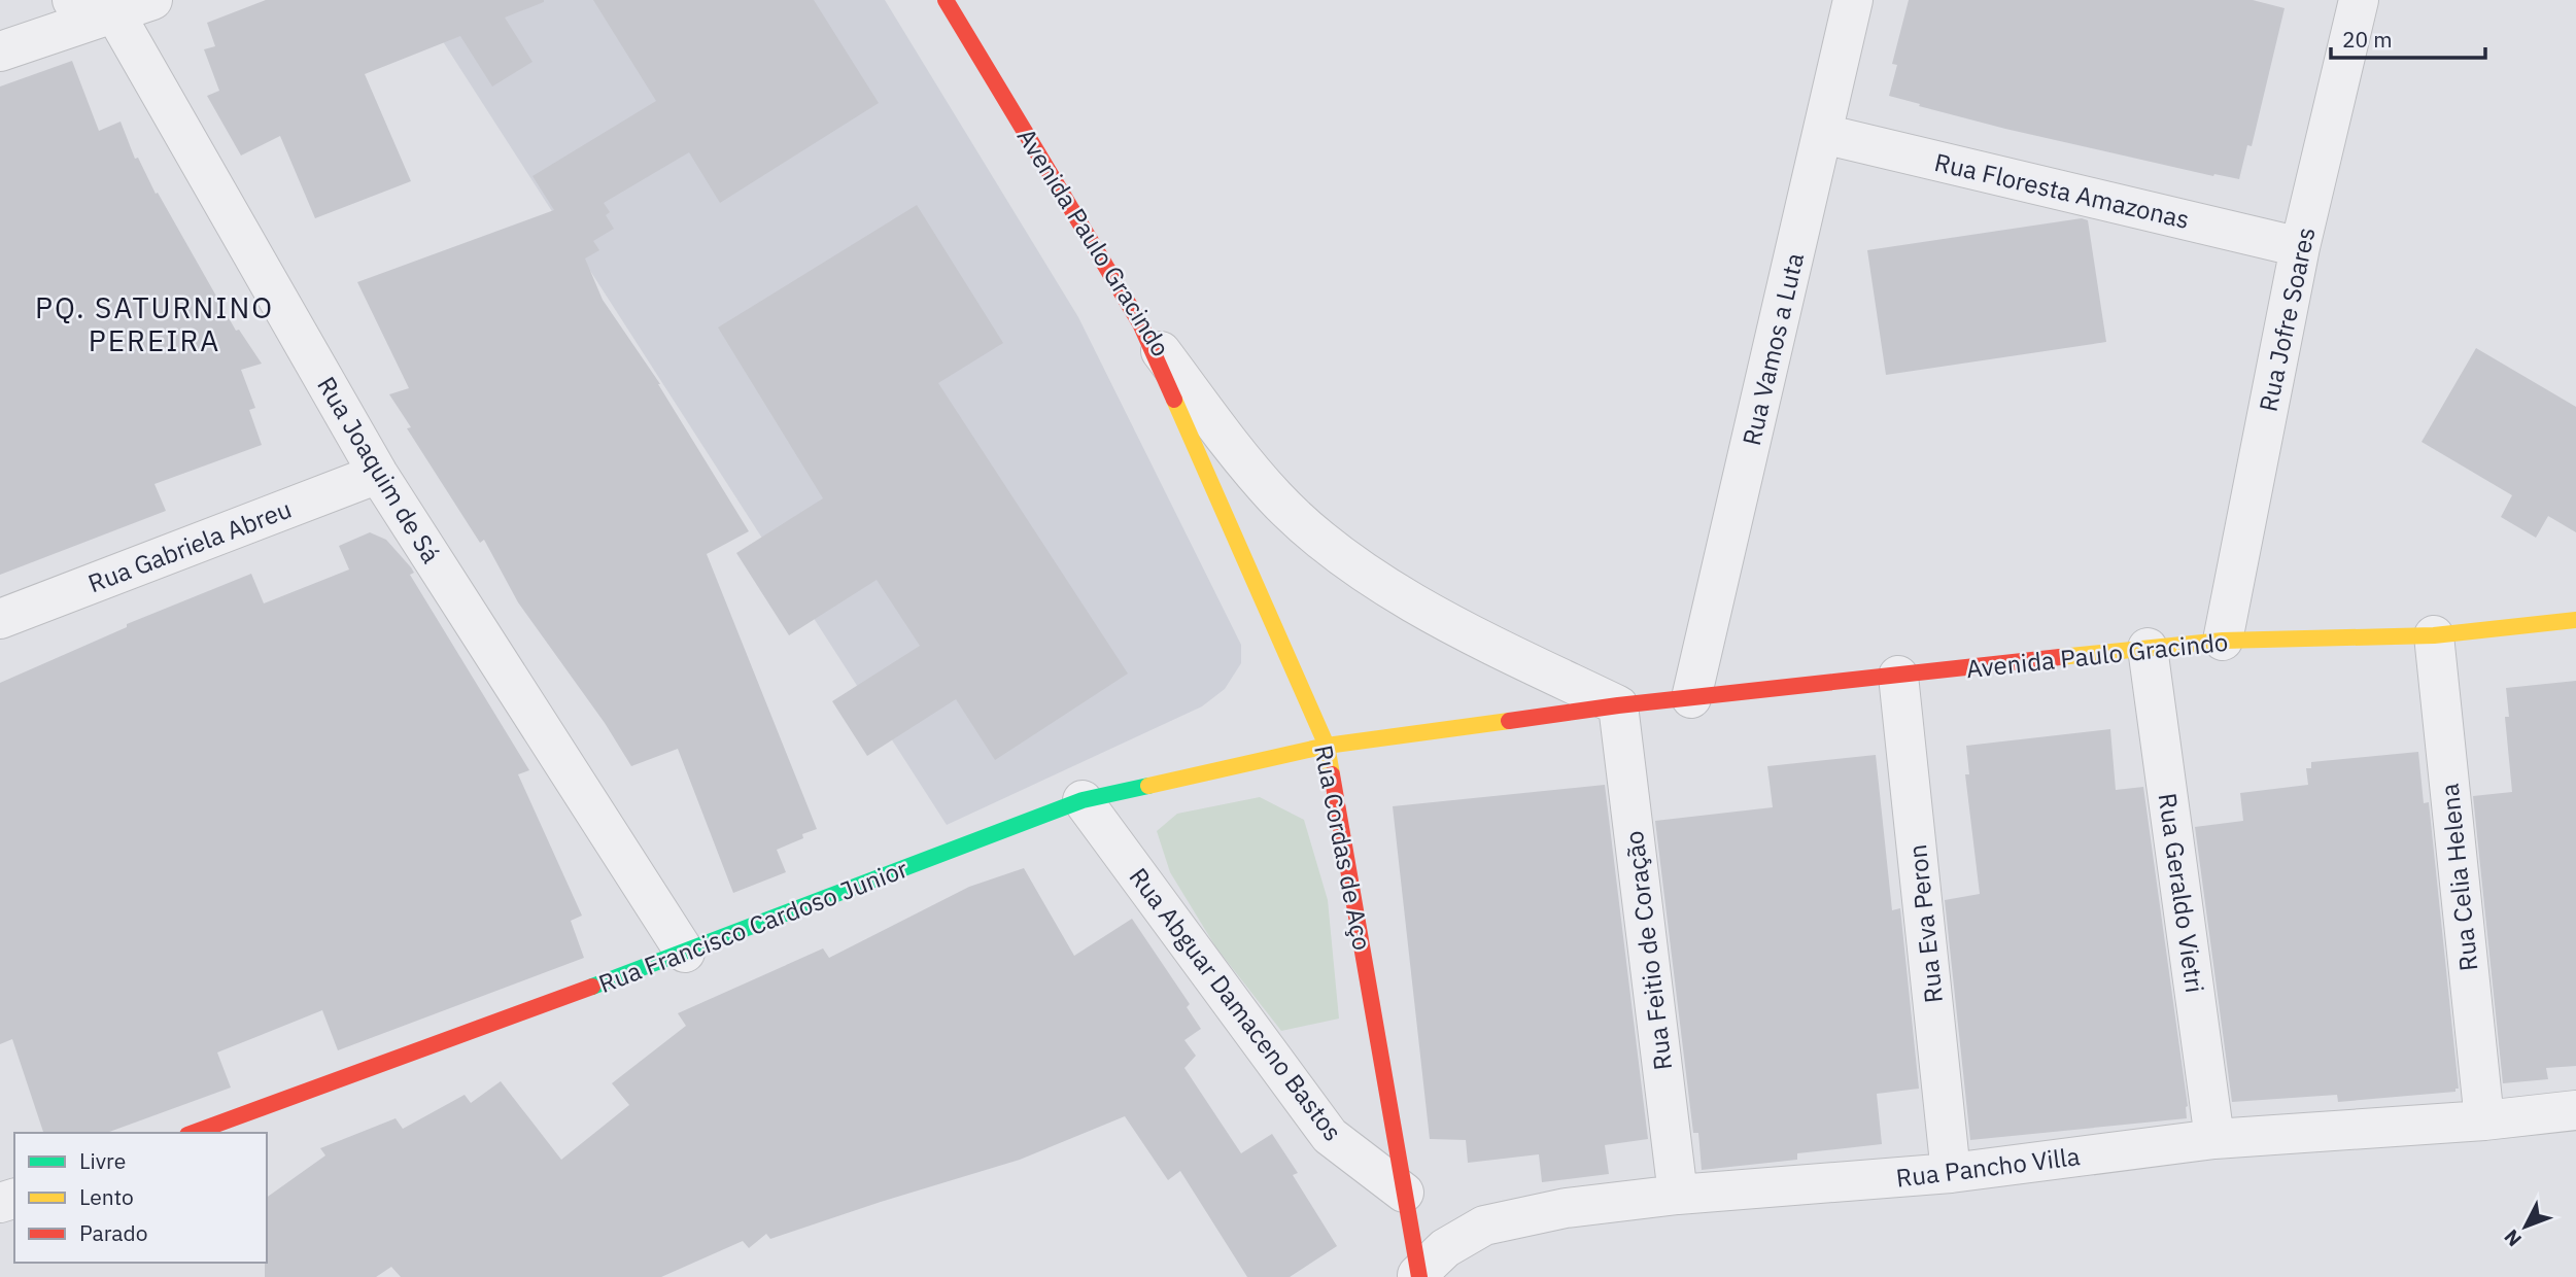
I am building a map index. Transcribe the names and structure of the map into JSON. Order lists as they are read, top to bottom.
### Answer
{
  "streets": {
    "street": [
      "Rua Floresta Amazonas",
      "Avenida Paulo Gracindo",
      "Rua Jofre Soares",
      "Rua Vamos a Luta",
      "Rua Joaquim de Sá",
      "Rua Gabriela Abreu",
      "Rua Cordas de Aço",
      "Rua Celia Helena",
      "Rua Geraldo Vietri",
      "Rua Eva Peron",
      "Rua Francisco Cardoso Junior",
      "Rua Feitio de Coração",
      "Rua Abguar Damaceno Bastos",
      "Rua Pancho Villa"
    ]
  },
  "crossings": [
    ["Rua Floresta Amazonas", "Rua Jofre Soares"],
    ["Rua Floresta Amazonas", "Rua Vamos a Luta"],
    ["Avenida Paulo Gracindo", "Rua Jofre Soares"],
    ["Avenida Paulo Gracindo", "Rua Vamos a Luta"],
    ["Avenida Paulo Gracindo", "Rua Cordas de Aço"],
    ["Avenida Paulo Gracindo", "Rua Celia Helena"],
    ["Avenida Paulo Gracindo", "Rua Geraldo Vietri"],
    ["Avenida Paulo Gracindo", "Rua Eva Peron"],
    ["Avenida Paulo Gracindo", "Rua Francisco Cardoso Junior"],
    ["Avenida Paulo Gracindo", "Rua Feitio de Coração"],
    ["Rua Joaquim de Sá", "Rua Gabriela Abreu"],
    ["Rua Joaquim de Sá", "Rua Francisco Cardoso Junior"],
    ["Rua Cordas de Aço", "Rua Francisco Cardoso Junior"],
    ["Rua Cordas de Aço", "Rua Abguar Damaceno Bastos"],
    ["Rua Cordas de Aço", "Rua Pancho Villa"],
    ["Rua Celia Helena", "Rua Pancho Villa"],
    ["Rua Geraldo Vietri", "Rua Pancho Villa"],
    ["Rua Eva Peron", "Rua Pancho Villa"],
    ["Rua Francisco Cardoso Junior", "Rua Abguar Damaceno Bastos"],
    ["Rua Feitio de Coração", "Rua Pancho Villa"]
  ],
  "districts": ["PQ. SATURNINO PEREIRA"],
  "legend": ["Livre", "Lento", "Parado"],
  "scale_bar": "20 m",
  "north": "bottom left"
}
